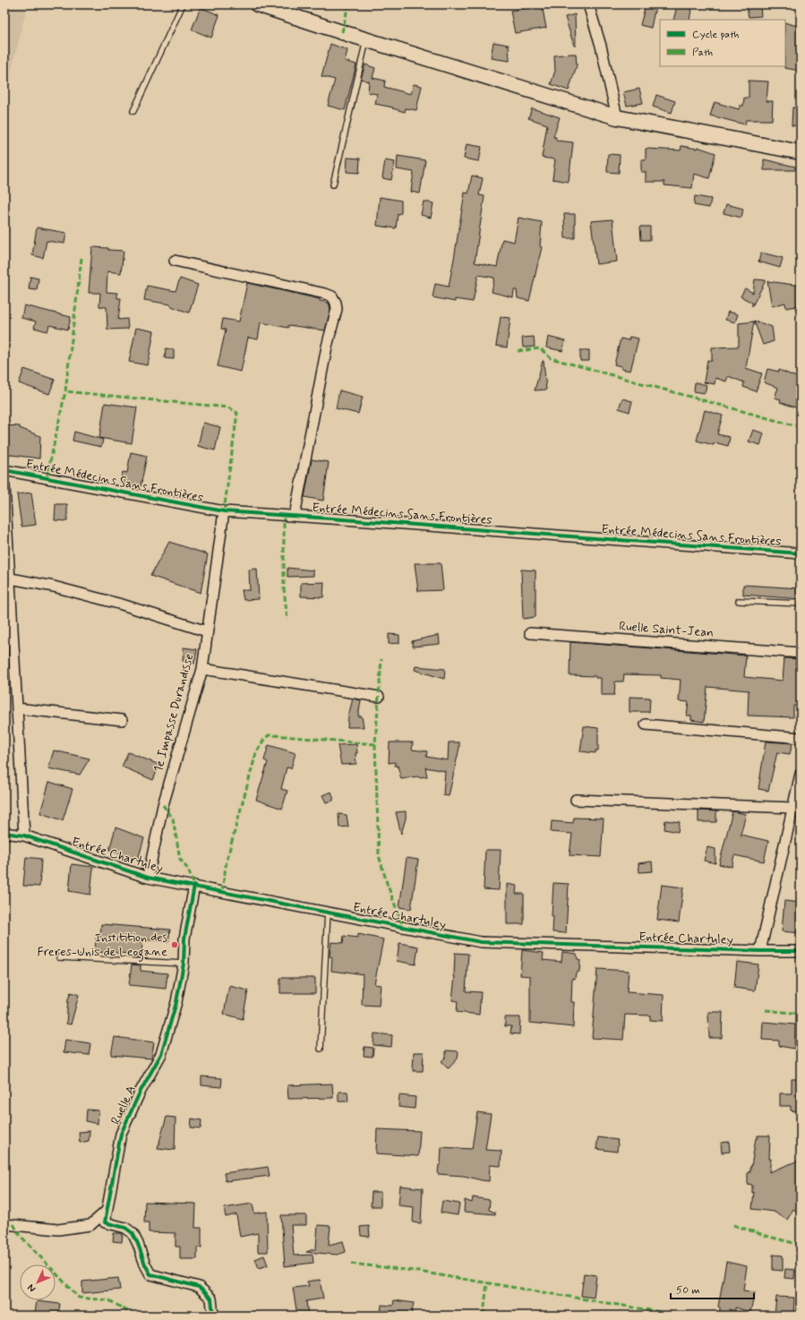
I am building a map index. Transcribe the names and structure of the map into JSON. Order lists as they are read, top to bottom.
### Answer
{
  "streets": {
    "street": [
      "Entrée Médecins Sans Frontières",
      "Ruelle Saint-Jean",
      "1e Impasse Durandisse",
      "Entrée Chartuley",
      "Ruelle A"
    ]
  },
  "crossings": [
    ["Entrée Médecins Sans Frontières", "1e Impasse Durandisse"],
    ["1e Impasse Durandisse", "Entrée Chartuley"],
    ["Entrée Chartuley", "Ruelle A"]
  ],
  "places": ["Institition des Freres-Unis de Leogane"],
  "legend": ["Cycle path", "Path"],
  "scale_bar": "50 m",
  "north": "bottom left"
}
